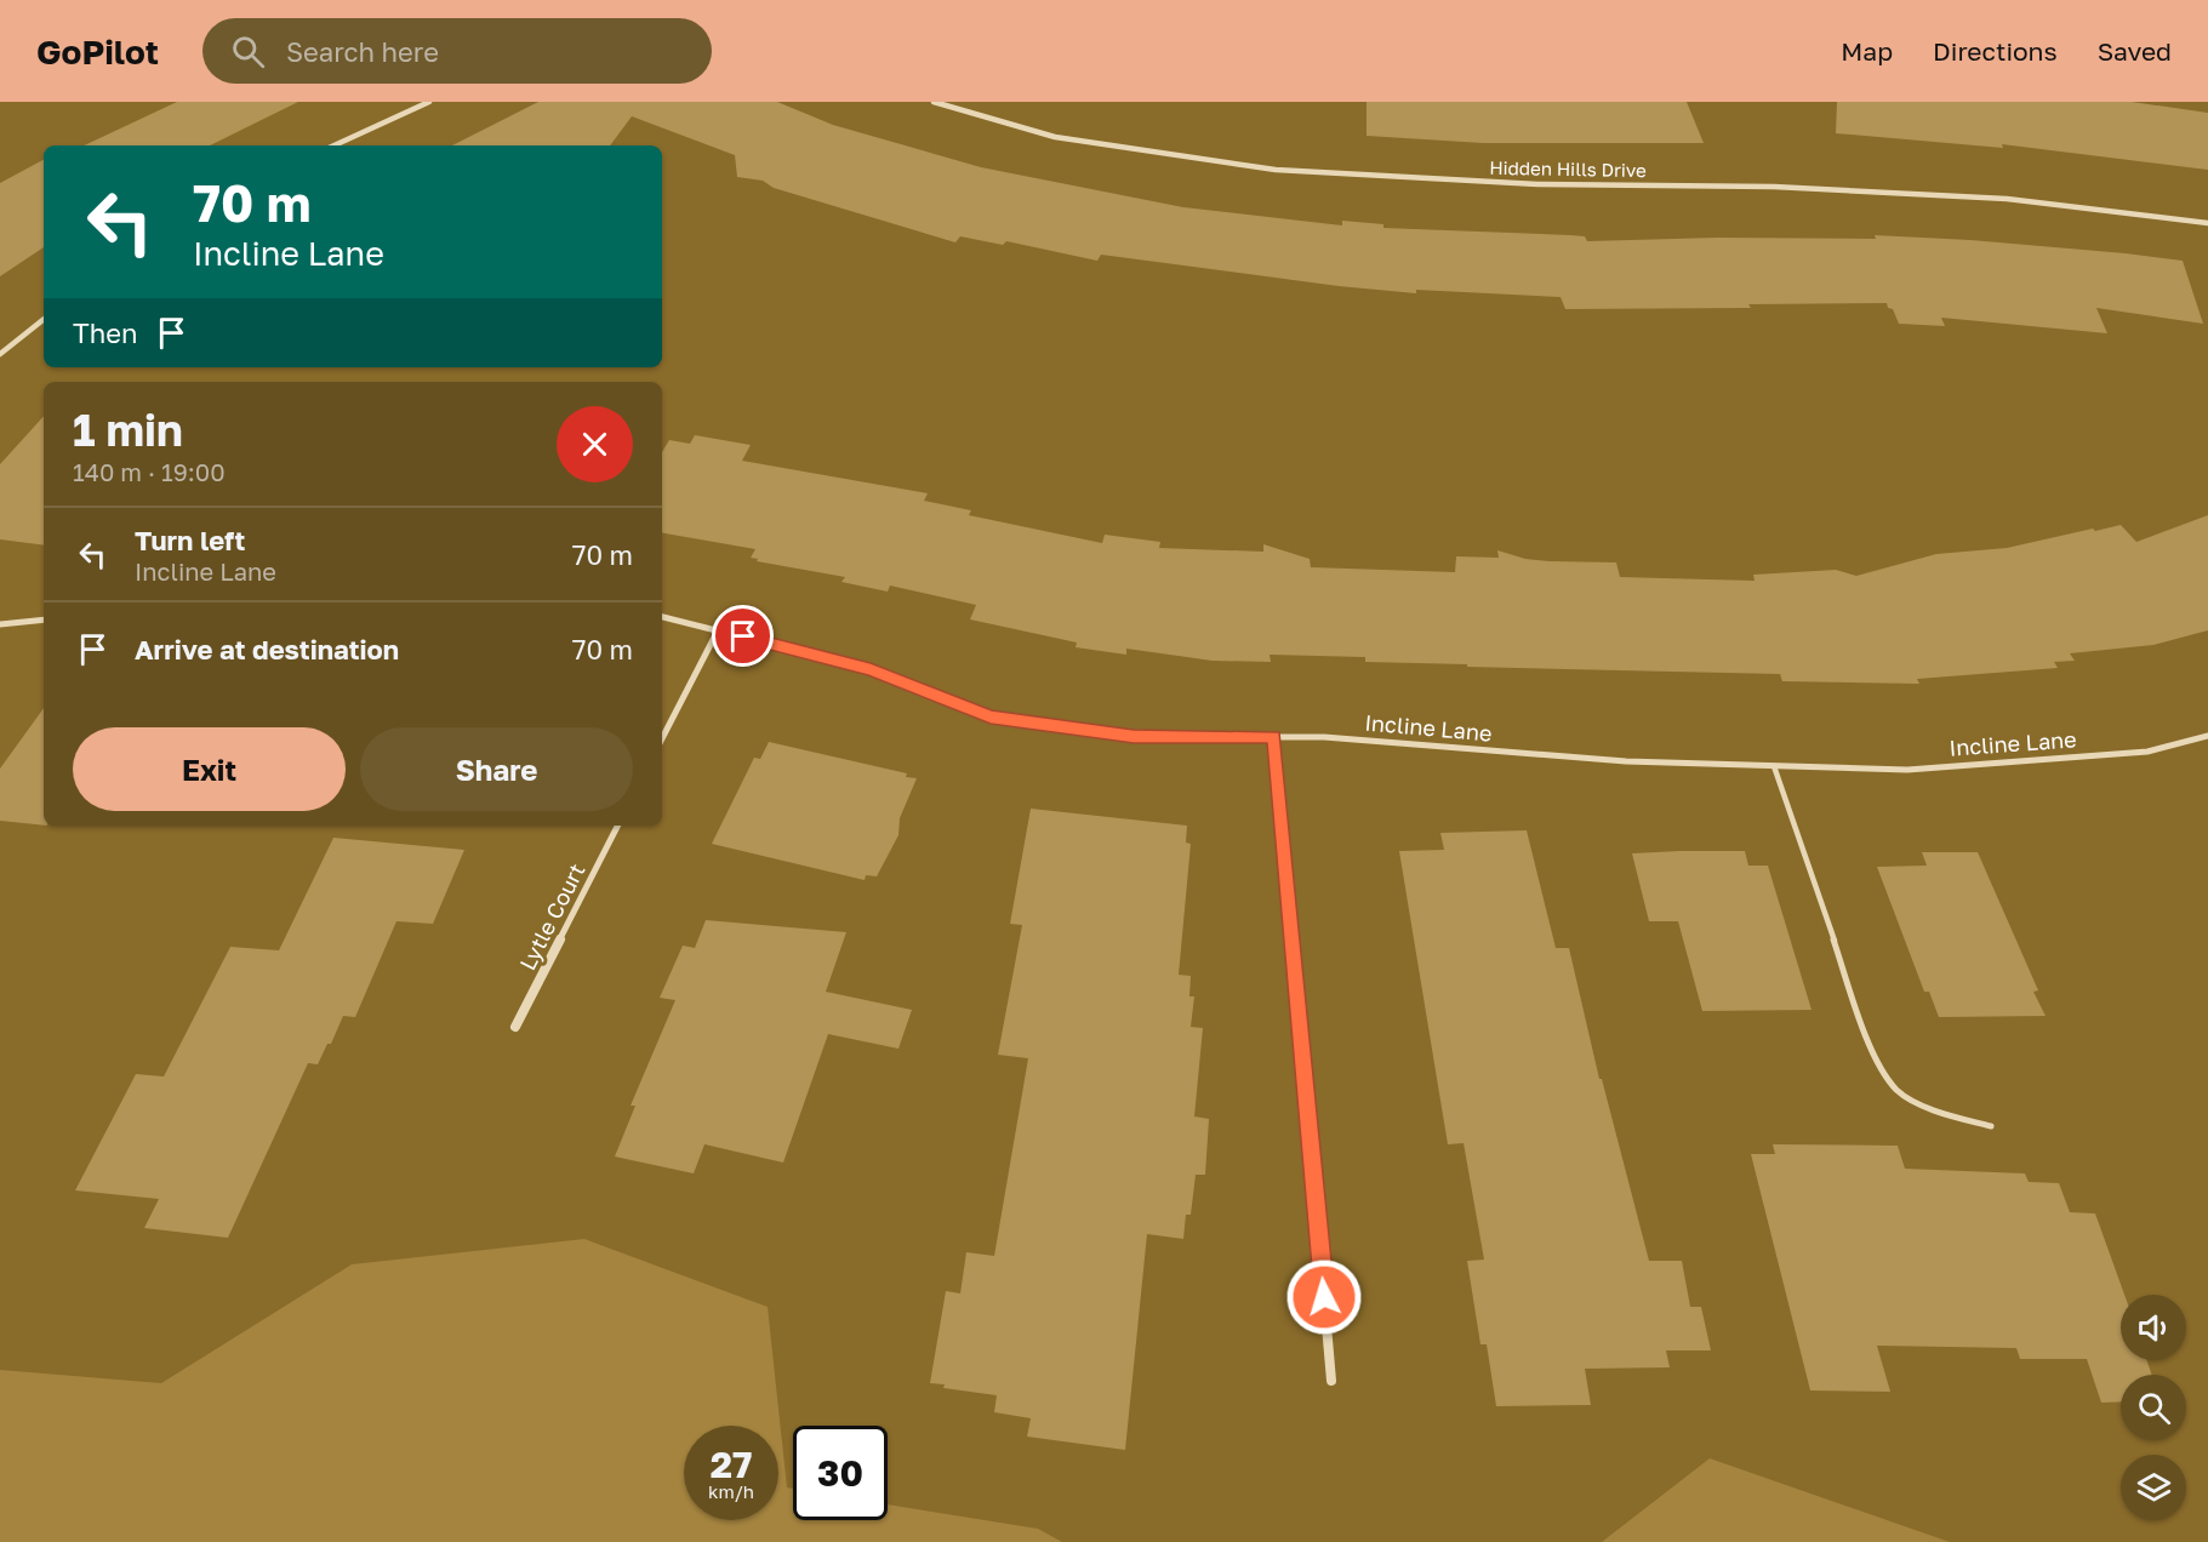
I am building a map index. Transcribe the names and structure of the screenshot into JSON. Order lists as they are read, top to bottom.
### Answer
{
  "streets": {
    "street": ["Hidden Hills Drive", "Incline Lane", "Lytle Court"]
  },
  "page": {
    "header": "GoPilot",
    "search": "Search here",
    "nav": ["Map", "Directions", "Saved"],
    "turn": ["70 m", "Incline Lane"],
    "then": "Then",
    "heading": ["1 min", "140 m · 19:00"],
    "list": [
      {
        "name": "Turn left",
        "note": "Incline Lane",
        "value": "70 m"
      },
      {
        "name": "Arrive at destination",
        "value": "70 m"
      }
    ],
    "buttons": ["Exit", "Share"],
    "speed": "27 km/h",
    "limit": "30"
  }
}
